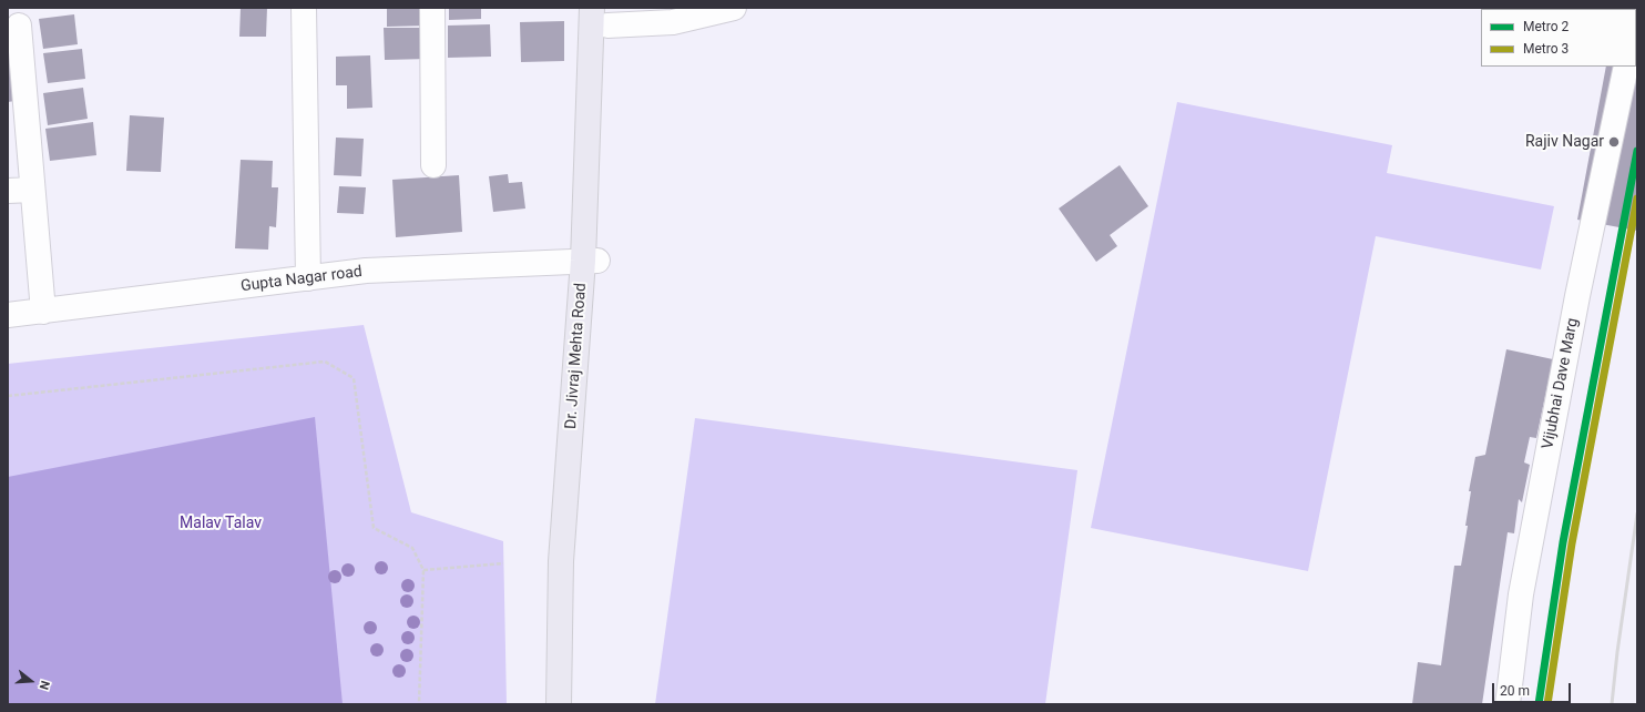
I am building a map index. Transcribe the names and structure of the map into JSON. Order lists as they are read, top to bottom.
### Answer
{
  "streets": {
    "main road": ["Dr. Jivraj Mehta Road"],
    "street": ["Gupta Nagar road", "Vijubhai Dave Marg"]
  },
  "crossings": [
    ["Gupta Nagar road", "Dr. Jivraj Mehta Road"]
  ],
  "parks": ["Malav Talav"],
  "places": ["Rajiv Nagar"],
  "lines": ["metro line 2", "metro line 3"],
  "legend": ["Metro 2", "Metro 3"],
  "scale_bar": "20 m",
  "north": "right"
}
